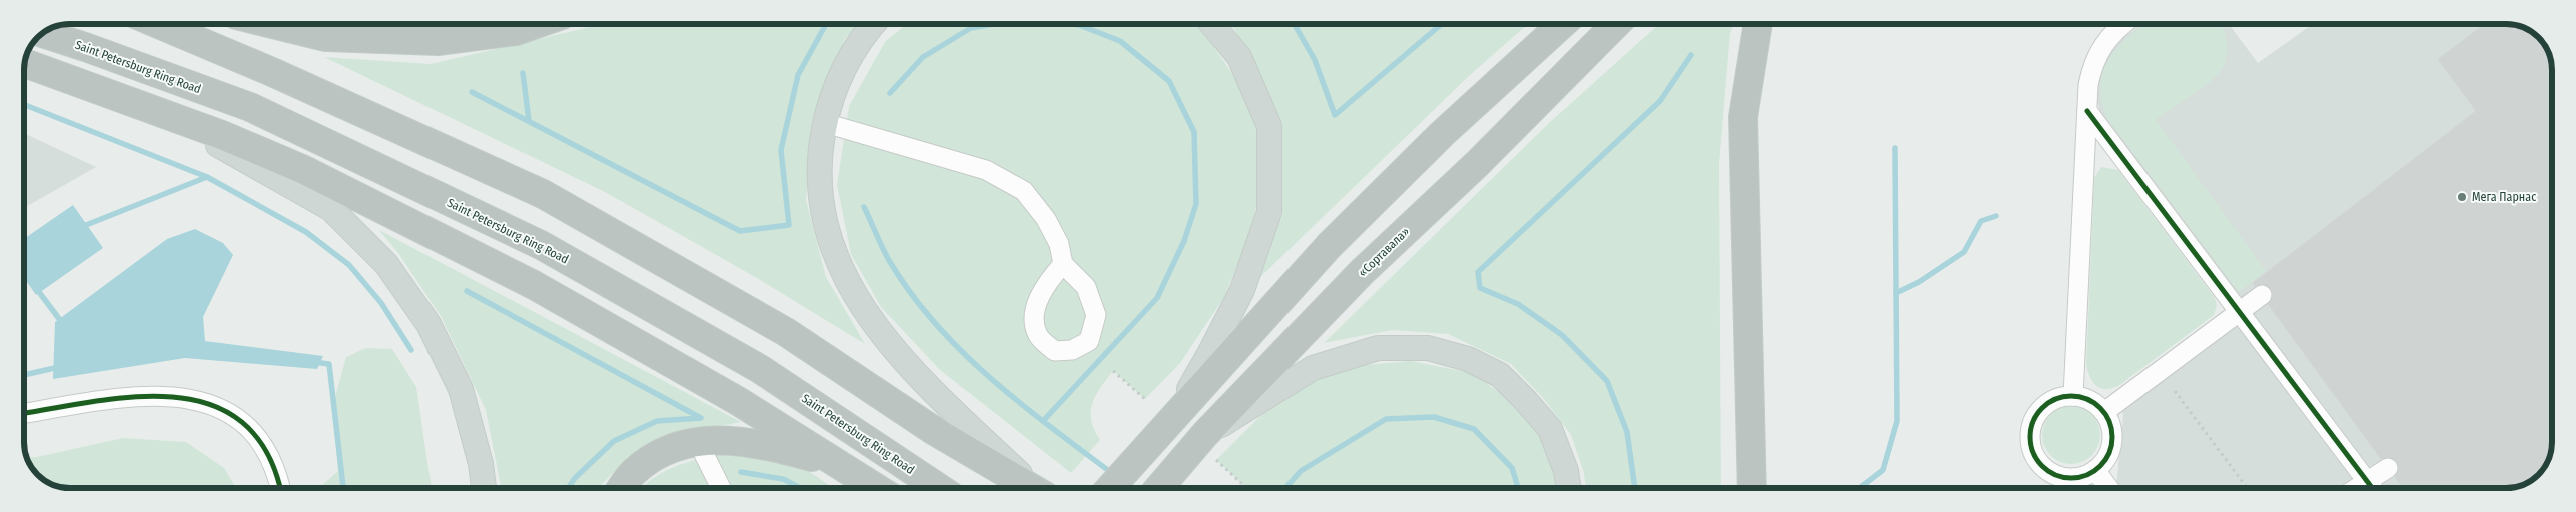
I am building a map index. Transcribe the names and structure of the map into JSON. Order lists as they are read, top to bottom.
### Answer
{
  "streets": {
    "highway": ["Saint Petersburg Ring Road", "«Сортавала»"]
  },
  "places": ["Мега Парнас"]
}
